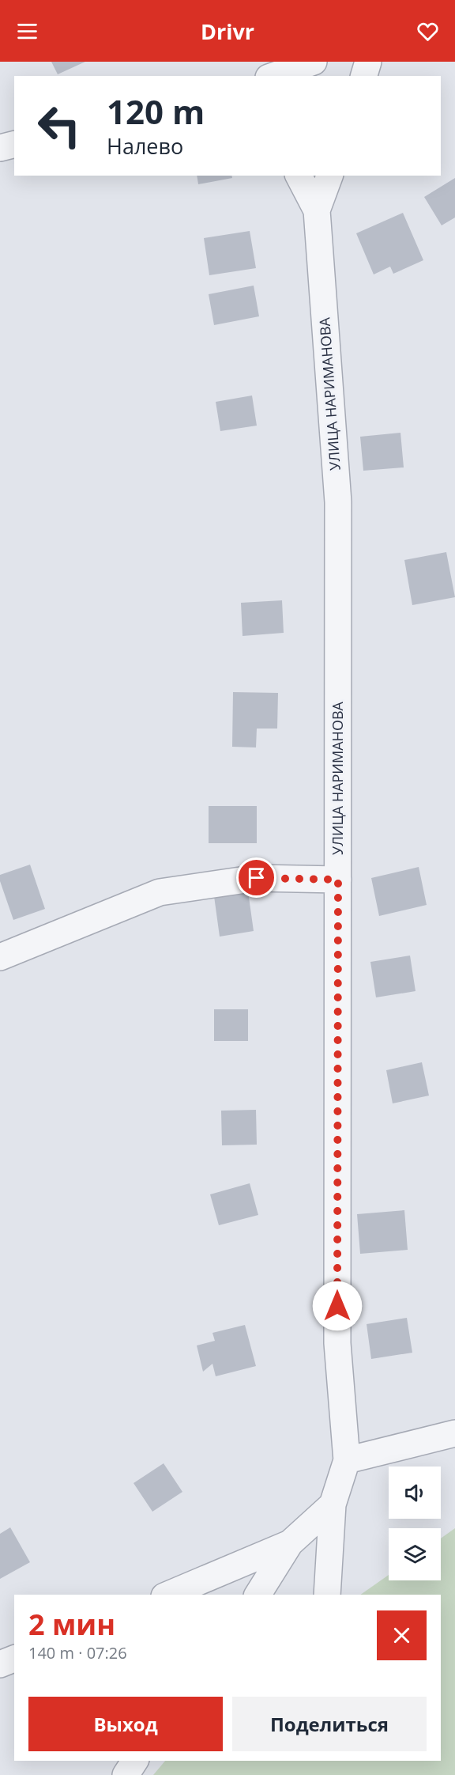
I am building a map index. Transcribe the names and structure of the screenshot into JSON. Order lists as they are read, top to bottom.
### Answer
{
  "streets": {
    "street": ["УЛИЦА НАРИМАНОВА"]
  },
  "page": {
    "header": "Drivr",
    "turn": ["120 m", "Налево"],
    "heading": ["2 мин", "140 m · 07:26"],
    "buttons": ["Выход", "Поделиться"]
  }
}
